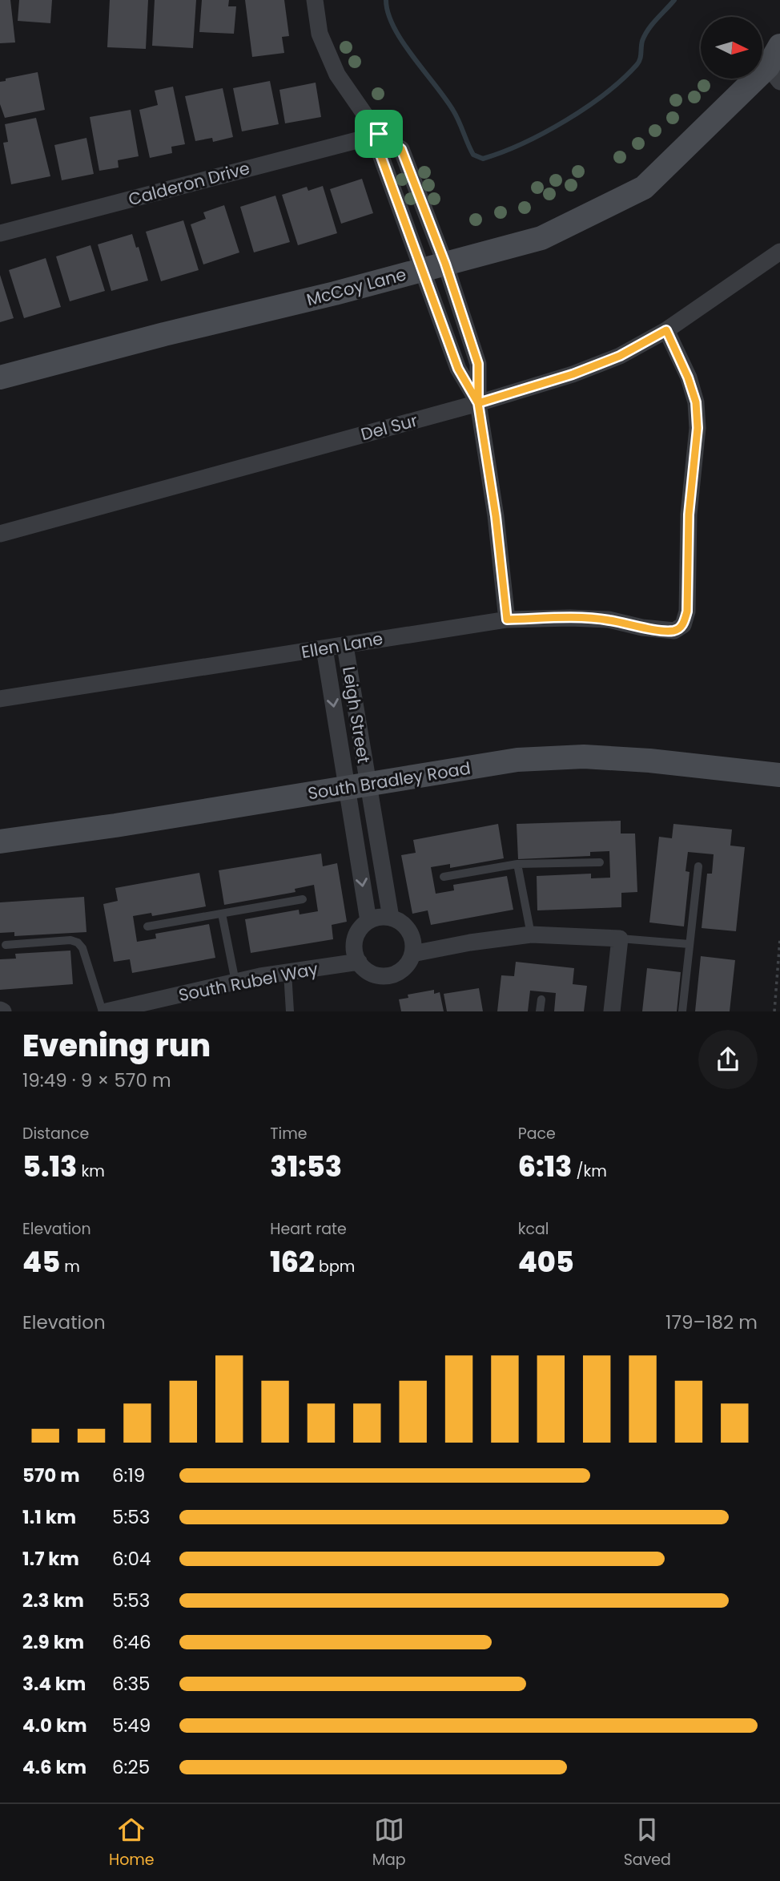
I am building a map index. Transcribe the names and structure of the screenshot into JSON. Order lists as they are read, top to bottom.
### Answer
{
  "streets": {
    "street": [
      "Calderon Drive",
      "McCoy Lane",
      "Del Sur",
      "Ellen Lane",
      "Leigh Street",
      "South Bradley Road",
      "South Rubel Way"
    ]
  },
  "crossings": [
    ["Del Sur", "Ellen Lane"],
    ["Ellen Lane", "Leigh Street"],
    ["Leigh Street", "South Bradley Road"],
    ["Leigh Street", "South Rubel Way"]
  ],
  "north": "right",
  "page": {
    "heading": ["Evening run", "19:49 · 9 × 570 m"],
    "stats": [
      ["Distance", "5.13 km"],
      ["Time", "31:53"],
      ["Pace", "6:13 /km"],
      ["Elevation", "45 m"],
      ["Heart rate", "162 bpm"],
      ["kcal", "405"]
    ],
    "chart": ["Elevation", "179–182 m"],
    "list": [
      {
        "name": "570 m",
        "note": "6:19"
      },
      {
        "name": "1.1 km",
        "note": "5:53"
      },
      {
        "name": "1.7 km",
        "note": "6:04"
      },
      {
        "name": "2.3 km",
        "note": "5:53"
      },
      {
        "name": "2.9 km",
        "note": "6:46"
      },
      {
        "name": "3.4 km",
        "note": "6:35"
      },
      {
        "name": "4.0 km",
        "note": "5:49"
      },
      {
        "name": "4.6 km",
        "note": "6:25"
      }
    ],
    "tabs": ["Home", "Map", "Saved"]
  }
}
